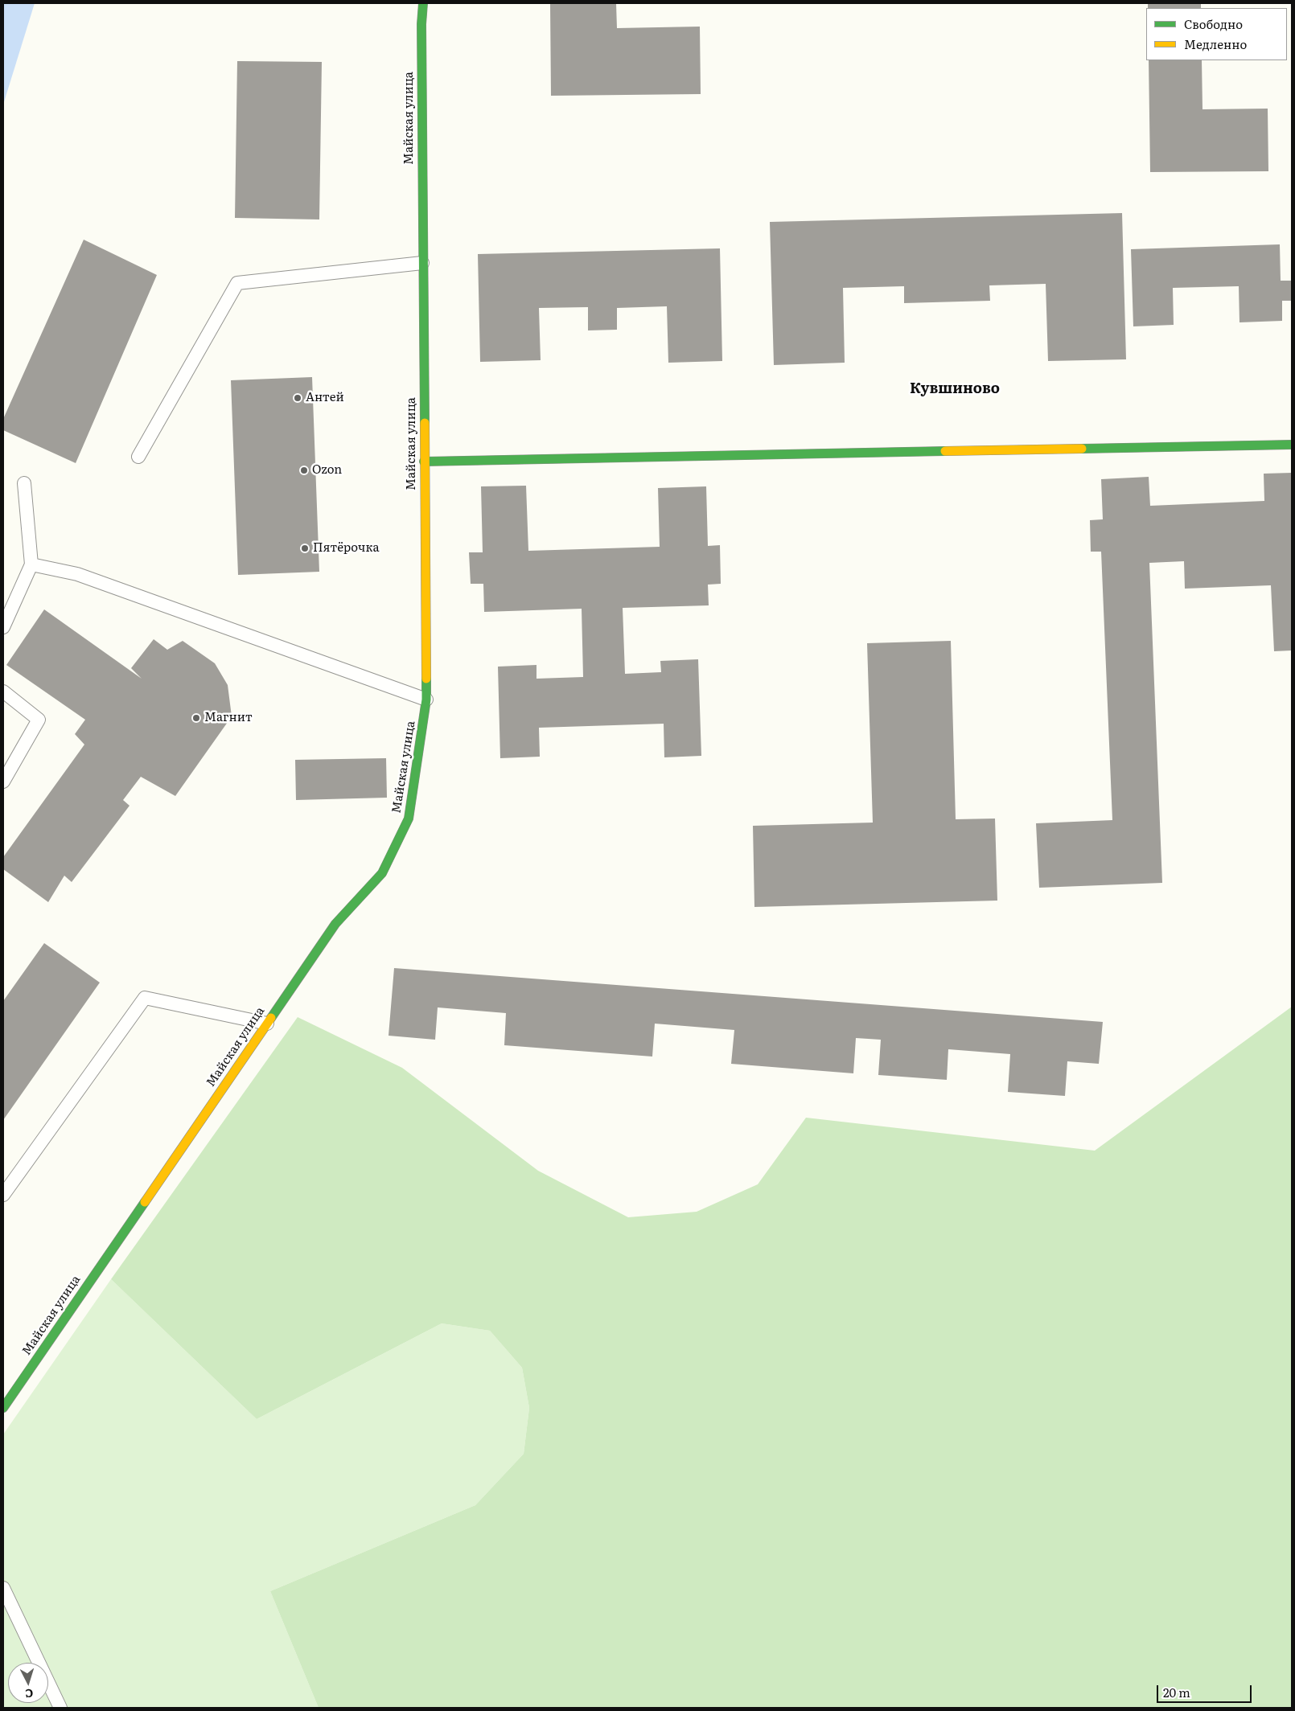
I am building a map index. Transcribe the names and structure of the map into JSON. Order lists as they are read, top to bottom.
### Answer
{
  "streets": {
    "street": ["Майская улица"]
  },
  "districts": ["Кувшиново"],
  "places": [
    "Антей",
    "Ozon",
    "Пятёрочка",
    "Магнит"
  ],
  "legend": ["Свободно", "Медленно"],
  "scale_bar": "20 m",
  "north": "bottom"
}
